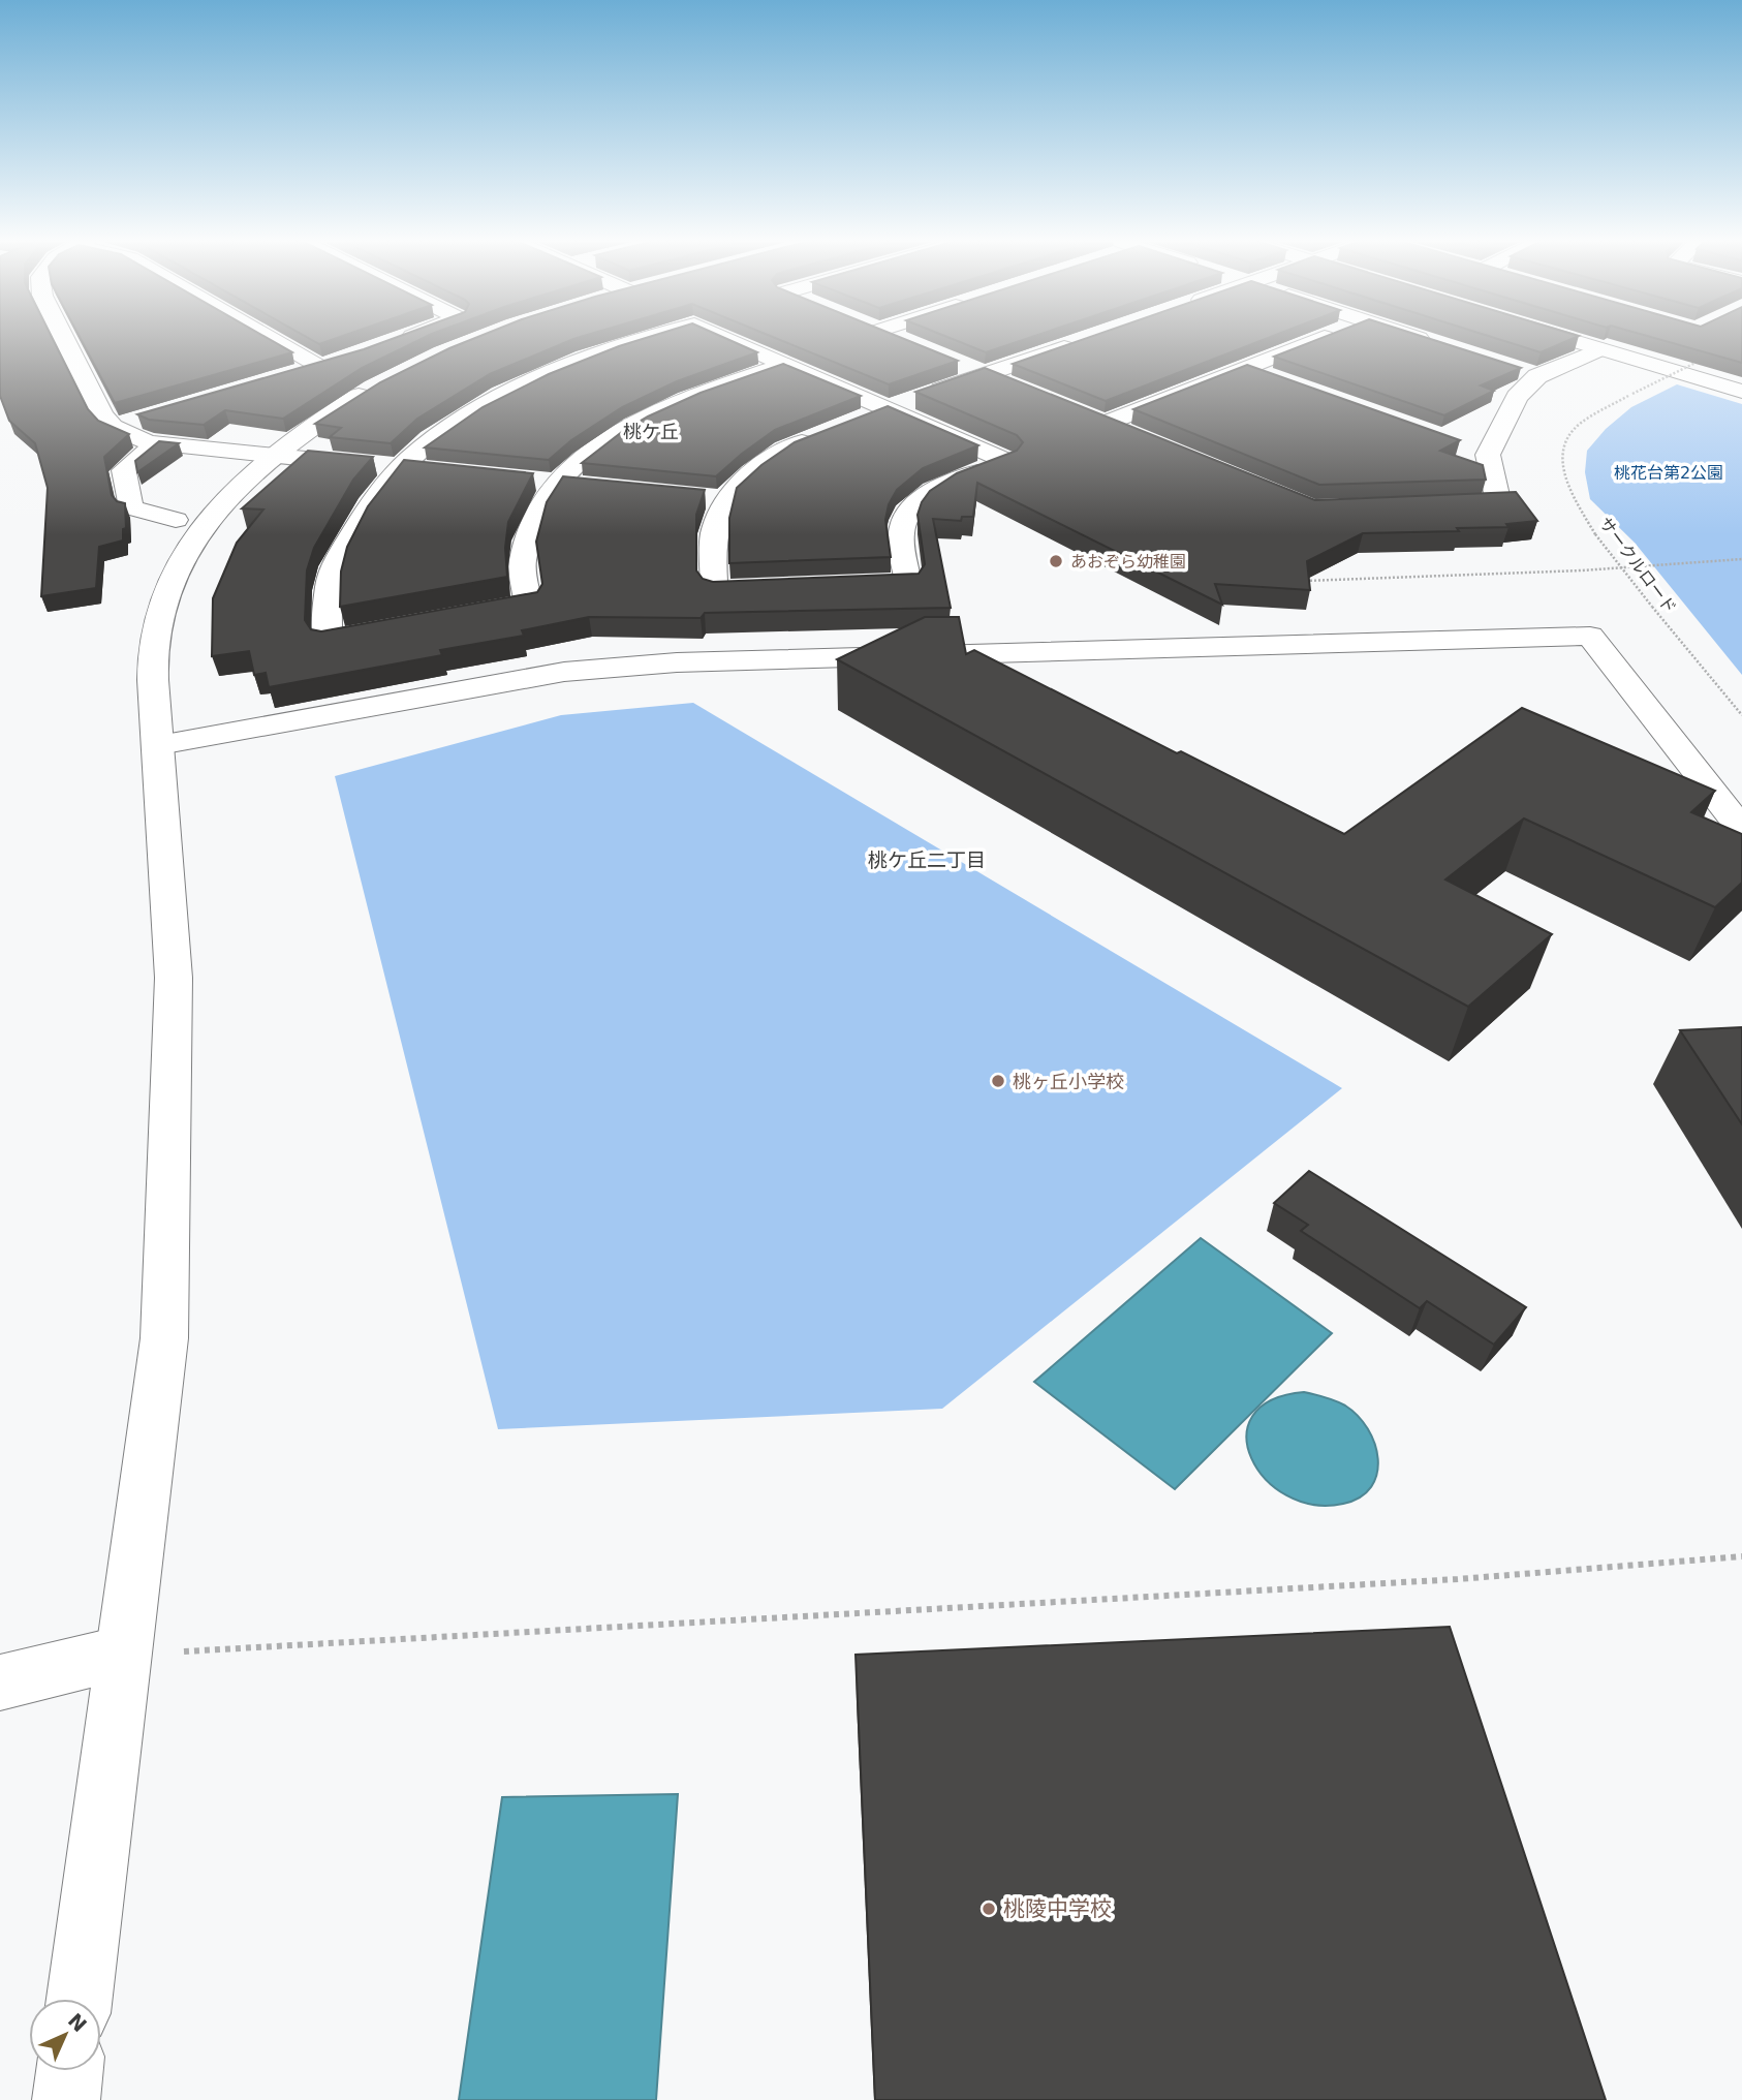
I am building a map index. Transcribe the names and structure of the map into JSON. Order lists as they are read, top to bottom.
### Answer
{
  "streets": {
    "path": ["サークルロード"]
  },
  "districts": ["桃ケ丘", "桃ケ丘二丁目"],
  "parks": ["桃花台第2公園"],
  "places": ["あおぞら幼稚園", "桃ヶ丘小学校", "桃陵中学校"],
  "north": "top right"
}
